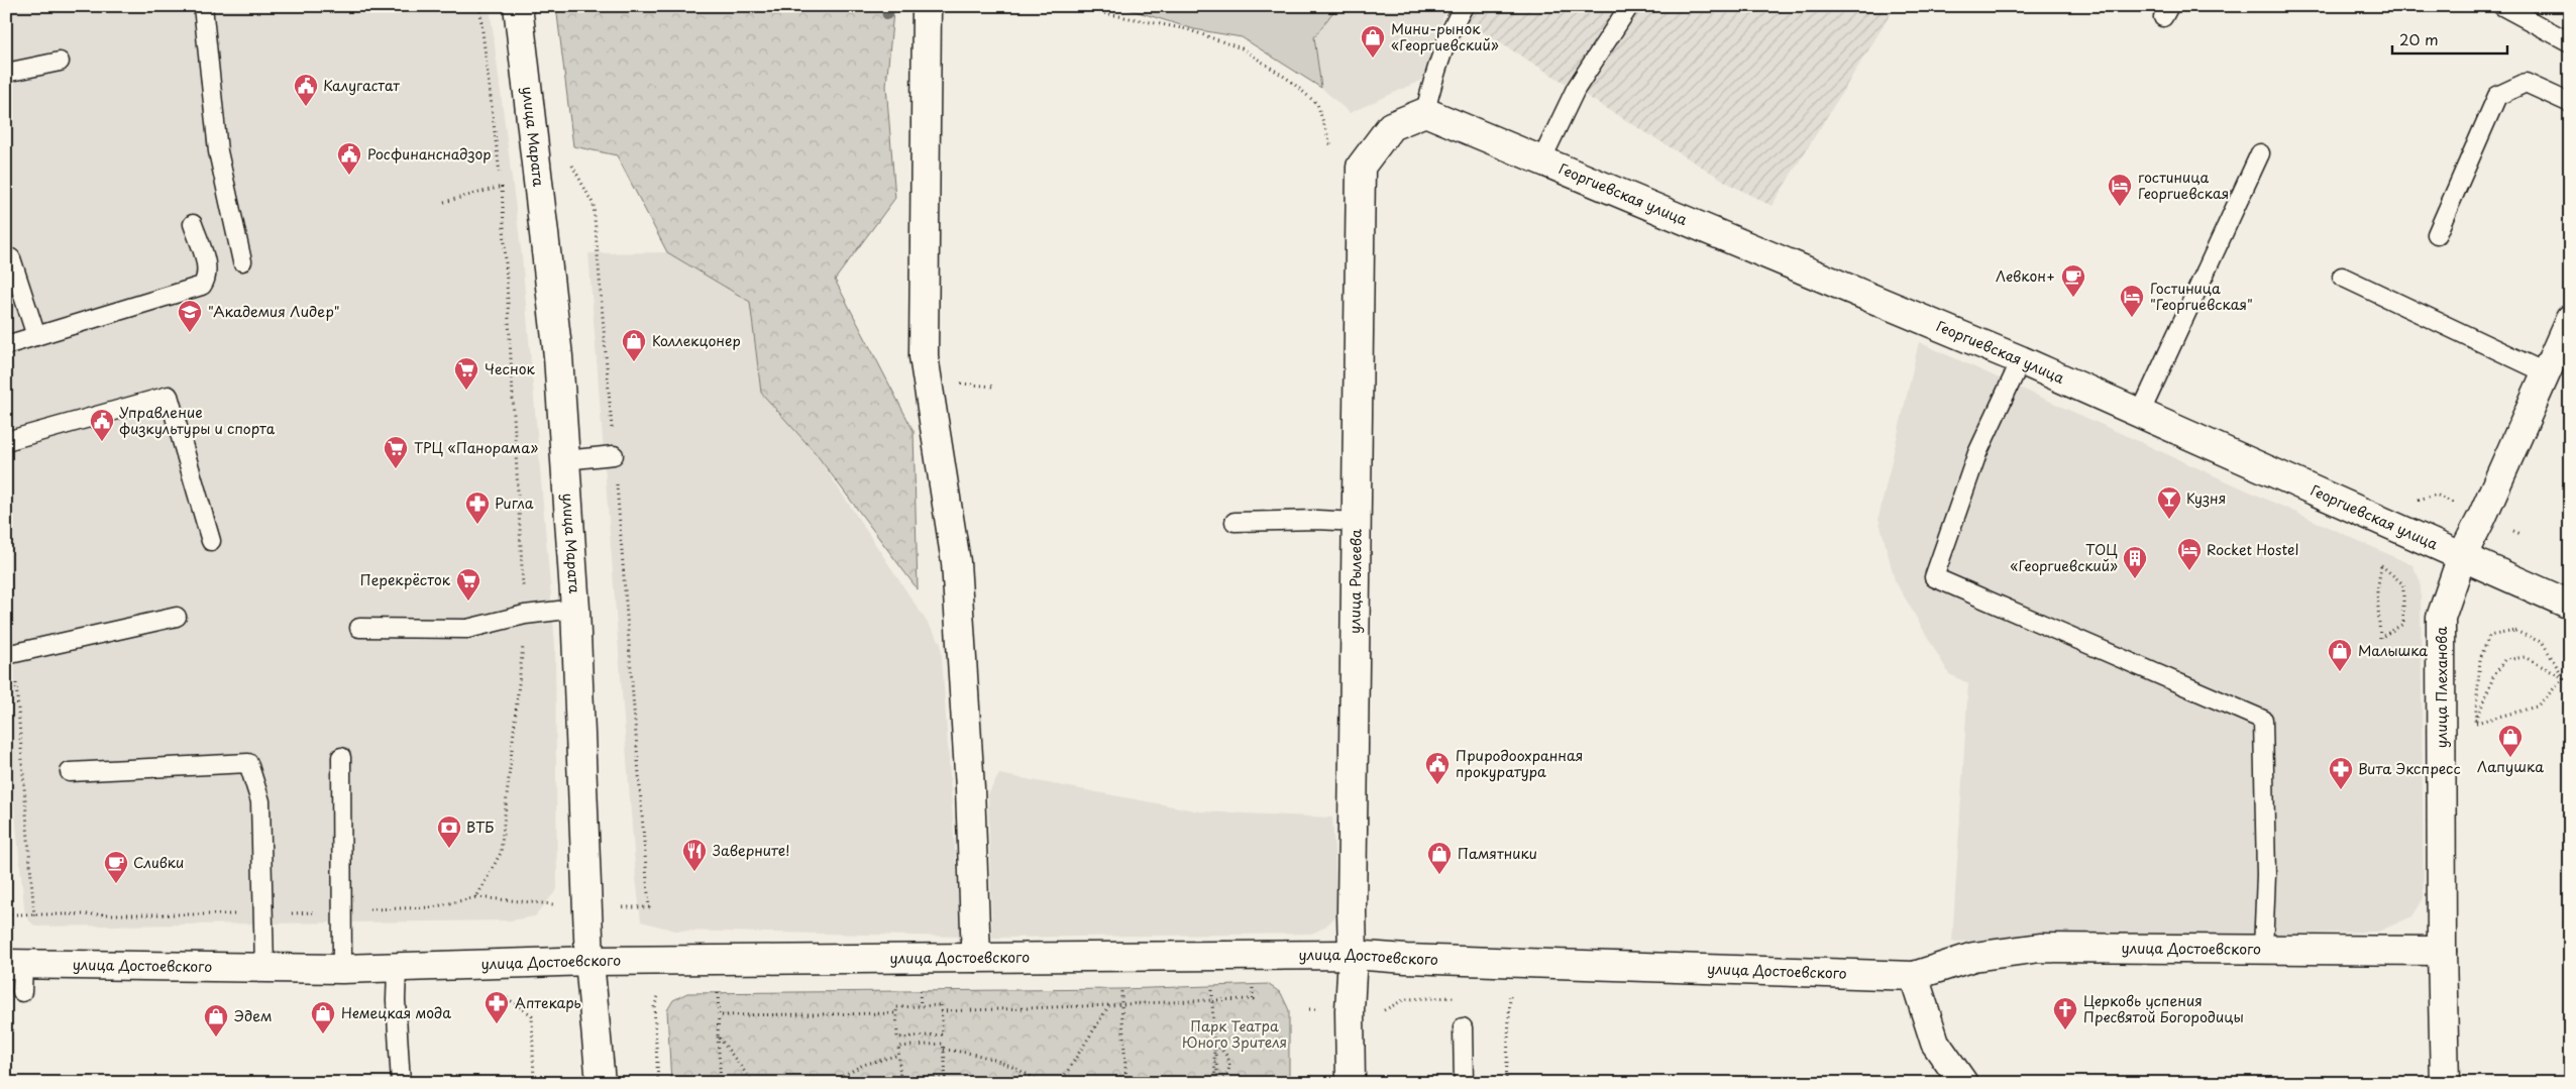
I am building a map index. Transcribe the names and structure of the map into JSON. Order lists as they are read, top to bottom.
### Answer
{
  "streets": {
    "street": [
      "улица Марата",
      "Георгиевская улица",
      "улица Рылеева",
      "улица Плеханова",
      "улица Достоевского"
    ]
  },
  "crossings": [
    ["улица Марата", "улица Достоевского"],
    ["Георгиевская улица", "улица Рылеева"],
    ["Георгиевская улица", "улица Плеханова"],
    ["улица Рылеева", "улица Достоевского"],
    ["улица Плеханова", "улица Достоевского"]
  ],
  "parks": ["Парк Театра Юного Зрителя"],
  "places": {
    "shop": [
      "Мини-рынок «Георгиевский»",
      "Коллекцонер",
      "Малышка",
      "Лапушка",
      "Памятники",
      "Немецкая мода",
      "Эдем"
    ],
    "public building": [
      "Калугастат",
      "Росфинанснадзор",
      "Управление физкультуры и спорта",
      "Природоохранная прокуратура"
    ],
    "hotel": ["гостиница Георгиевская", "Гостиница \"Георгиевская\"", "Rocket Hostel"],
    "cafe": ["Левкон+", "Сливки"],
    "school or university": ["\"Академия Лидер\""],
    "supermarket": ["Чеснок", "ТРЦ «Панорама»", "Перекрёсток"],
    "bar": ["Кузня"],
    "pharmacy": ["Ригла", "Вита Экспресс", "Аптекарь"],
    "building": ["ТОЦ «Георгиевский»"],
    "bank": ["ВТБ"],
    "restaurant": ["Заверните!"],
    "church": ["Церковь успения Пресвятой Богородицы"]
  },
  "scale_bar": "20 m"
}
